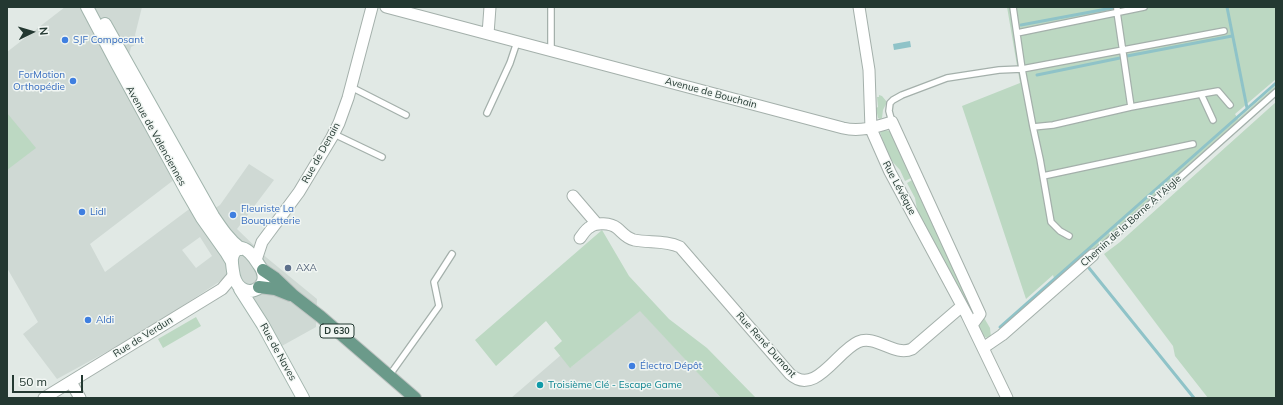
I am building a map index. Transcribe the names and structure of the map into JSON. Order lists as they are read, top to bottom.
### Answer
{
  "streets": {
    "main road": ["Avenue de Valenciennes", "D 630", "Rue de Naves"],
    "street": [
      "Avenue de Bouchain",
      "Rue de Denain",
      "Rue Lévêque",
      "Chemin de la Borne À l'Aigle",
      "Rue de Verdun",
      "Rue René Dumont"
    ]
  },
  "crossings": [
    ["Avenue de Bouchain", "Rue Lévêque"],
    ["Avenue de Valenciennes", "Rue de Denain"],
    ["Avenue de Valenciennes", "D 630"],
    ["Rue de Denain", "D 630"],
    ["Rue Lévêque", "Chemin de la Borne À l'Aigle"],
    ["Rue Lévêque", "Rue René Dumont"],
    ["D 630", "Rue de Verdun"],
    ["D 630", "Rue de Naves"],
    ["Rue de Verdun", "Rue de Naves"]
  ],
  "places": [
    "SJF Composant",
    "ForMotion Orthopédie",
    "Lidl",
    "Fleuriste La Bouquetterie",
    "AXA",
    "Aldi",
    "Électro Dépôt",
    "Troisième Clé - Escape Game"
  ],
  "scale_bar": "50 m",
  "north": "right"
}
